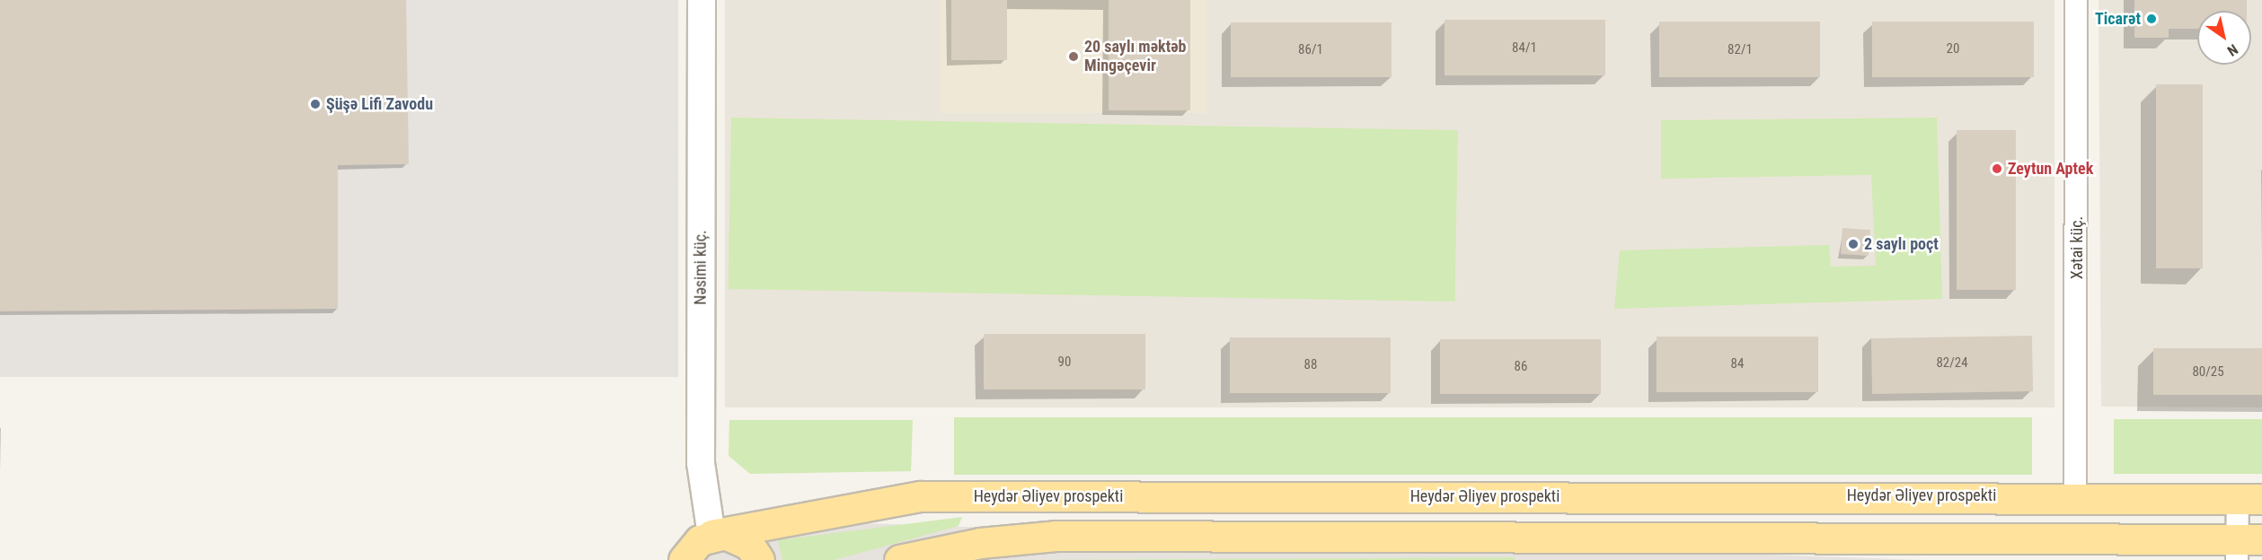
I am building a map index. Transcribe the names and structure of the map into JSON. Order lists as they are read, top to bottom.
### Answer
{
  "streets": {
    "main road": ["Heydər Əliyev prospekti"],
    "street": ["Xətai küç.", "Nəsimi küç."]
  },
  "crossings": [
    ["Xətai küç.", "Heydər Əliyev prospekti"],
    ["Nəsimi küç.", "Heydər Əliyev prospekti"]
  ],
  "places": [
    "Ticarət",
    "20 saylı məktəb Mingəçevir",
    "Şüşə Lifi Zavodu",
    "Zeytun Aptek",
    "2 saylı poçt"
  ],
  "house_numbers": [
    "84/1",
    "20",
    "86/1",
    "82/1",
    "90",
    "82/24",
    "84",
    "88",
    "86",
    "80/25"
  ],
  "north": "bottom right"
}
